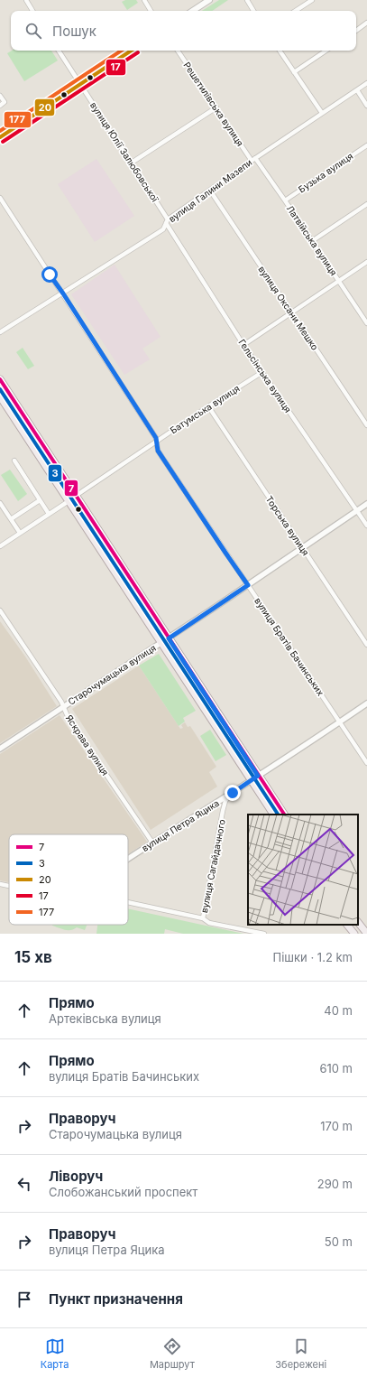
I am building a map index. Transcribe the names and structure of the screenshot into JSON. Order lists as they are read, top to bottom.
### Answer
{
  "streets": {
    "street": [
      "Решетилівська вулиця",
      "вулиця Юлії Залюбовської",
      "Бузька вулиця",
      "вулиця Галини Мазепи",
      "Латвійська вулиця",
      "вулиця Оксани Мешко",
      "Гельсінська вулиця",
      "Батумська вулиця",
      "Торська вулиця",
      "вулиця Братів Бачинських",
      "Старочумацька вулиця",
      "Яскрава вулиця",
      "вулиця Петра Яцика",
      "вулиця Сагайдачного"
    ]
  },
  "crossings": [
    ["Решетилівська вулиця", "вулиця Галини Мазепи"],
    ["Решетилівська вулиця", "Латвійська вулиця"],
    ["вулиця Юлії Залюбовської", "вулиця Галини Мазепи"],
    ["вулиця Юлії Залюбовської", "Гельсінська вулиця"],
    ["Бузька вулиця", "Латвійська вулиця"],
    ["вулиця Галини Мазепи", "Латвійська вулиця"],
    ["вулиця Галини Мазепи", "вулиця Оксани Мешко"],
    ["вулиця Галини Мазепи", "Гельсінська вулиця"],
    ["вулиця Галини Мазепи", "вулиця Братів Бачинських"],
    ["Гельсінська вулиця", "Батумська вулиця"],
    ["Гельсінська вулиця", "Старочумацька вулиця"],
    ["Батумська вулиця", "Торська вулиця"],
    ["Батумська вулиця", "вулиця Братів Бачинських"],
    ["Торська вулиця", "Старочумацька вулиця"],
    ["вулиця Братів Бачинських", "Старочумацька вулиця"],
    ["вулиця Братів Бачинських", "вулиця Петра Яцика"],
    ["Старочумацька вулиця", "Яскрава вулиця"],
    ["Яскрава вулиця", "вулиця Петра Яцика"],
    ["вулиця Петра Яцика", "вулиця Сагайдачного"]
  ],
  "lines": [
    "transit line 20",
    "transit line 177",
    "transit line 17",
    "transit line 7",
    "transit line 3"
  ],
  "legend": [
    "7",
    "3",
    "20",
    "17",
    "177"
  ],
  "page": {
    "search": "Пошук",
    "heading": ["15 хв", "Пішки · 1.2 km"],
    "list": [
      ["Прямо", "Артеківська вулиця", "40 m"],
      ["Прямо", "вулиця Братів Бачинських", "610 m"],
      ["Праворуч", "Старочумацька вулиця", "170 m"],
      ["Ліворуч", "Слобожанський проспект", "290 m"],
      ["Праворуч", "вулиця Петра Яцика", "50 m"],
      "Пункт призначення"
    ],
    "nav": ["Карта", "Маршрут", "Збережені"]
  }
}
